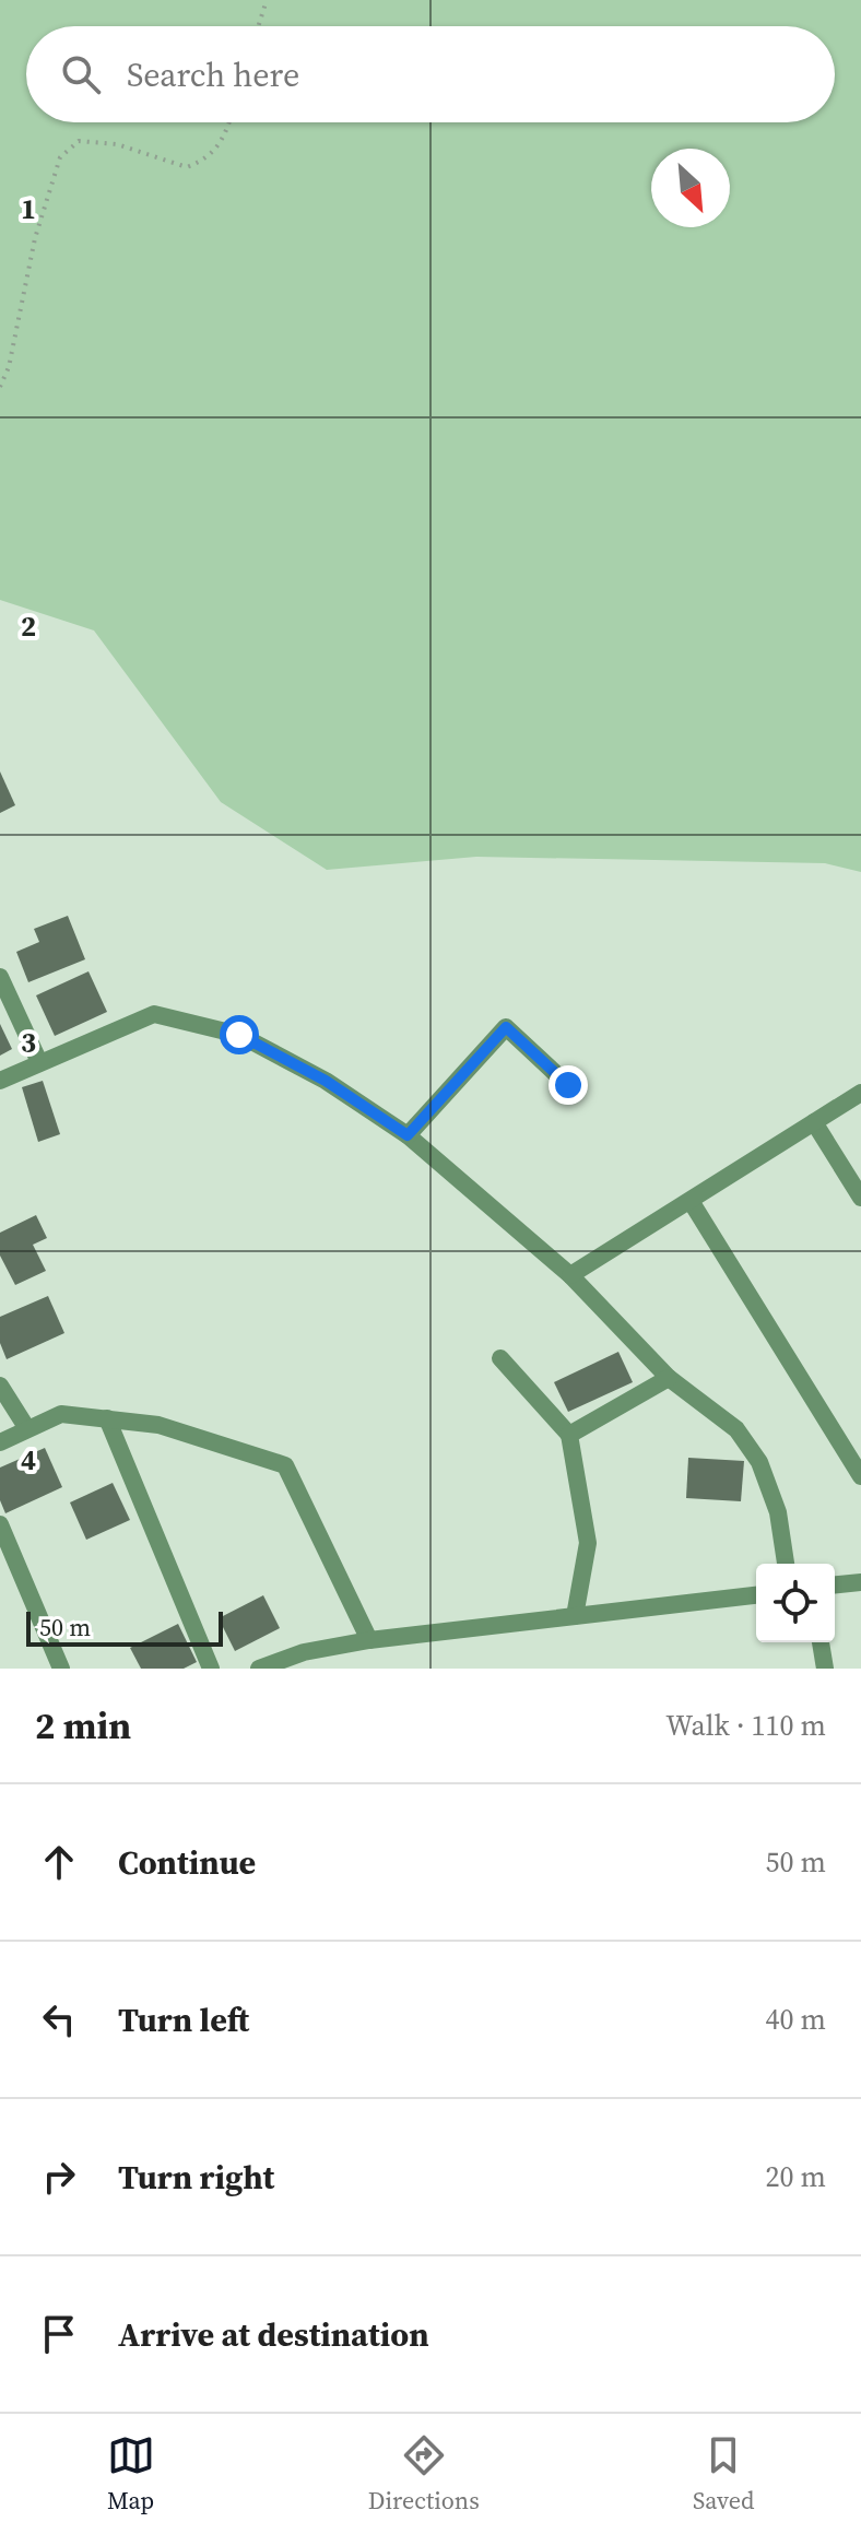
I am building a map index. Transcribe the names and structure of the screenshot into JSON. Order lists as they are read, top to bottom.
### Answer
{
  "scale_bar": "50 m",
  "north": "bottom right",
  "page": {
    "search": "Search here",
    "scale": "50 m",
    "heading": ["2 min", "Walk · 110 m"],
    "list": [
      ["Continue", "50 m"],
      ["Turn left", "40 m"],
      ["Turn right", "20 m"],
      "Arrive at destination"
    ],
    "nav": ["Map", "Directions", "Saved"]
  },
  "grid": {
    "rows": [
      "1",
      "2",
      "3",
      "4"
    ]
  }
}
